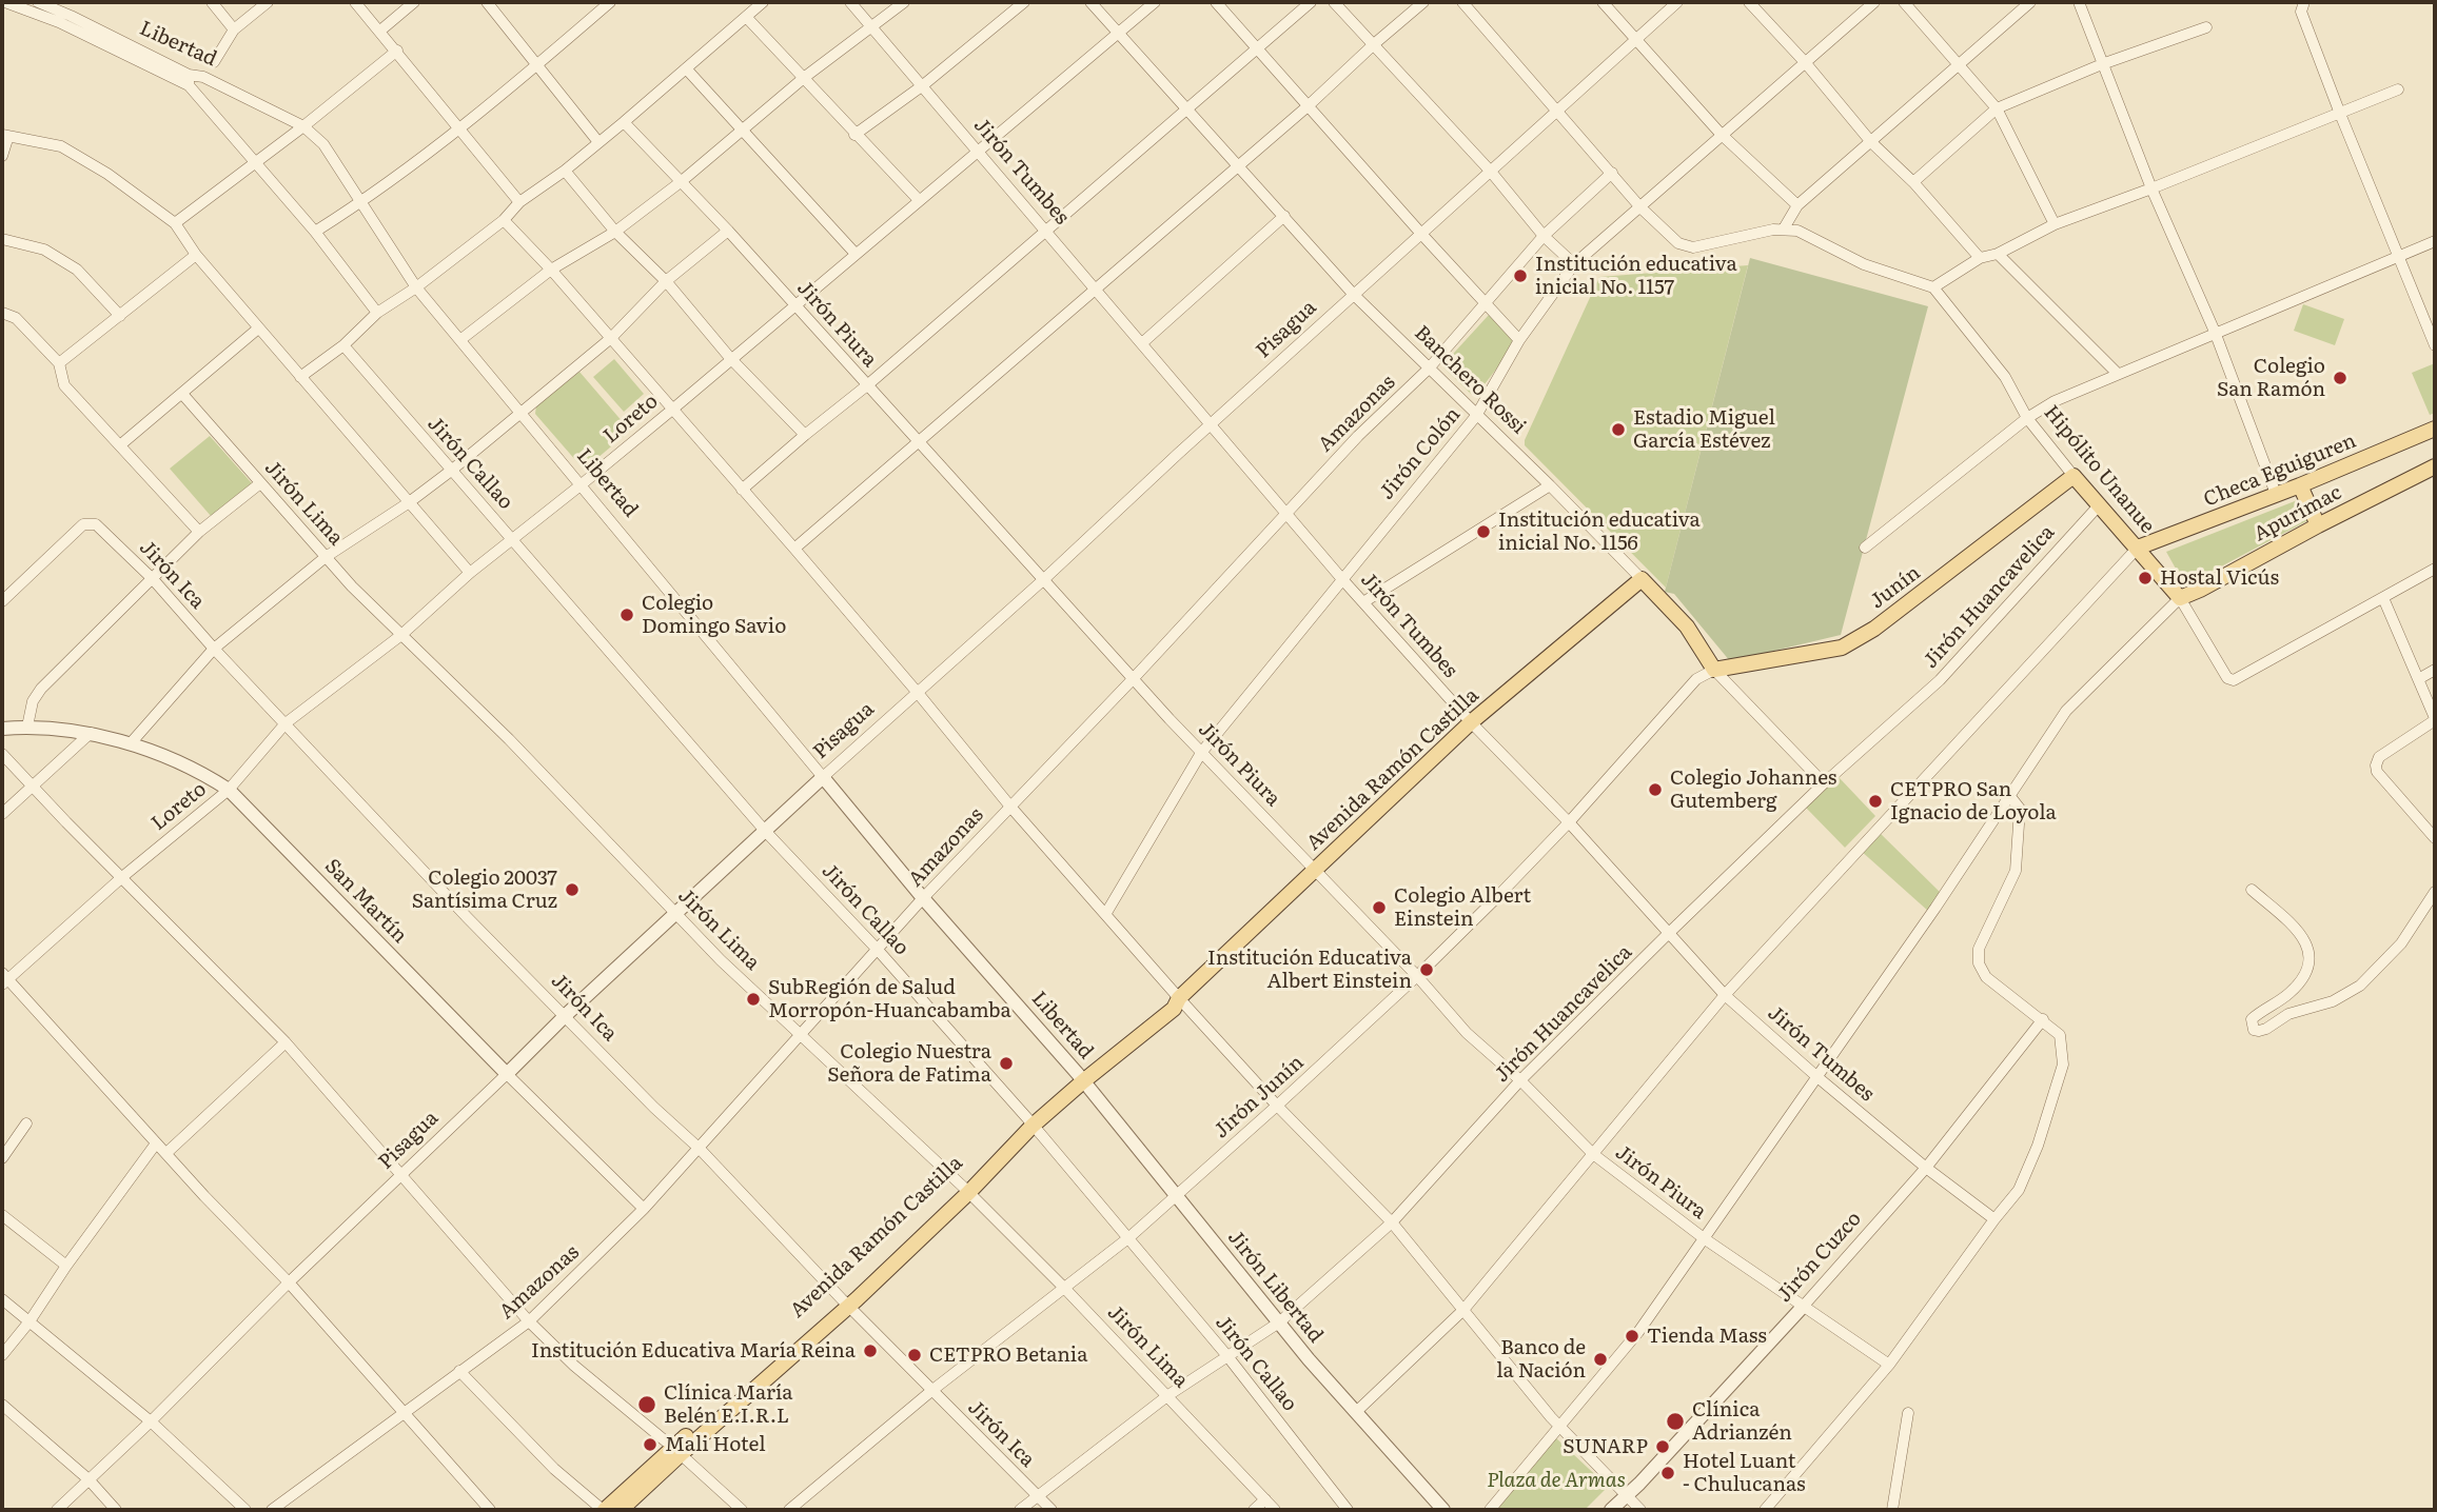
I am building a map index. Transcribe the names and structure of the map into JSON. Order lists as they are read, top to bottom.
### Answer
{
  "streets": {
    "main road": [
      "Banchero Rossi",
      "Hipólito Unanue",
      "Checa Eguiguren",
      "Apurímac",
      "Junín",
      "Avenida Ramón Castilla"
    ],
    "street": [
      "Libertad",
      "Jirón Tumbes",
      "Jirón Piura",
      "Pisagua",
      "Amazonas",
      "Loreto",
      "Jirón Colón",
      "Jirón Callao",
      "Jirón Lima",
      "Jirón Ica",
      "Jirón Huancavelica",
      "San Martín",
      "Jirón Junín",
      "Jirón Cuzco",
      "Jirón Libertad"
    ]
  },
  "crossings": [
    ["Libertad", "Pisagua"],
    ["Libertad", "Amazonas"],
    ["Libertad", "Loreto"],
    ["Libertad", "Avenida Ramón Castilla"],
    ["Libertad", "Jirón Libertad"],
    ["Jirón Tumbes", "Pisagua"],
    ["Jirón Tumbes", "Amazonas"],
    ["Jirón Tumbes", "Loreto"],
    ["Jirón Tumbes", "Jirón Colón"],
    ["Jirón Tumbes", "Jirón Huancavelica"],
    ["Jirón Tumbes", "Avenida Ramón Castilla"],
    ["Jirón Tumbes", "Jirón Junín"],
    ["Jirón Tumbes", "Jirón Cuzco"],
    ["Jirón Piura", "Pisagua"],
    ["Jirón Piura", "Amazonas"],
    ["Jirón Piura", "Loreto"],
    ["Jirón Piura", "Jirón Colón"],
    ["Jirón Piura", "Jirón Huancavelica"],
    ["Jirón Piura", "Avenida Ramón Castilla"],
    ["Jirón Piura", "Jirón Junín"],
    ["Jirón Piura", "Jirón Cuzco"],
    ["Pisagua", "Banchero Rossi"],
    ["Pisagua", "Jirón Callao"],
    ["Pisagua", "Jirón Lima"],
    ["Pisagua", "Jirón Ica"],
    ["Pisagua", "San Martín"],
    ["Banchero Rossi", "Amazonas"],
    ["Banchero Rossi", "Loreto"],
    ["Banchero Rossi", "Jirón Colón"],
    ["Banchero Rossi", "Junín"],
    ["Banchero Rossi", "Jirón Huancavelica"],
    ["Banchero Rossi", "Avenida Ramón Castilla"],
    ["Banchero Rossi", "Jirón Junín"],
    ["Amazonas", "Jirón Callao"],
    ["Amazonas", "Jirón Lima"],
    ["Amazonas", "Jirón Ica"],
    ["Amazonas", "San Martín"],
    ["Loreto", "Jirón Callao"],
    ["Loreto", "Jirón Lima"],
    ["Loreto", "Jirón Ica"],
    ["Loreto", "San Martín"],
    ["Jirón Callao", "Jirón Huancavelica"],
    ["Jirón Callao", "Avenida Ramón Castilla"],
    ["Jirón Callao", "Jirón Junín"],
    ["Hipólito Unanue", "Checa Eguiguren"],
    ["Hipólito Unanue", "Apurímac"],
    ["Hipólito Unanue", "Junín"],
    ["Hipólito Unanue", "Jirón Huancavelica"],
    ["Jirón Lima", "Jirón Huancavelica"],
    ["Jirón Lima", "Avenida Ramón Castilla"],
    ["Jirón Lima", "Jirón Junín"],
    ["Jirón Ica", "Jirón Huancavelica"],
    ["Jirón Ica", "Avenida Ramón Castilla"],
    ["Jirón Ica", "Jirón Junín"],
    ["Junín", "Jirón Junín"],
    ["Jirón Huancavelica", "Jirón Libertad"],
    ["Avenida Ramón Castilla", "Jirón Libertad"],
    ["Jirón Junín", "Jirón Libertad"]
  ],
  "parks": ["Plaza de Armas"],
  "places": [
    "Institución educativa inicial No. 1157",
    "Colegio San Ramón",
    "Estadio Miguel García Estévez",
    "Institución educativa inicial No. 1156",
    "Hostal Vicús",
    "Colegio Domingo Savio",
    "Colegio Johannes Gutemberg",
    "CETPRO San Ignacio de Loyola",
    "Colegio 20037 Santísima Cruz",
    "Colegio Albert Einstein",
    "Institución Educativa Albert Einstein",
    "SubRegión de Salud Morropón-Huancabamba",
    "Colegio Nuestra Señora de Fatima",
    "Tienda Mass",
    "Institución Educativa María Reina",
    "CETPRO Betania",
    "Banco de la Nación",
    "Clínica María Belén E.I.R.L",
    "Clínica Adrianzén",
    "Mali Hotel",
    "SUNARP",
    "Hotel Luant - Chulucanas"
  ]
}
